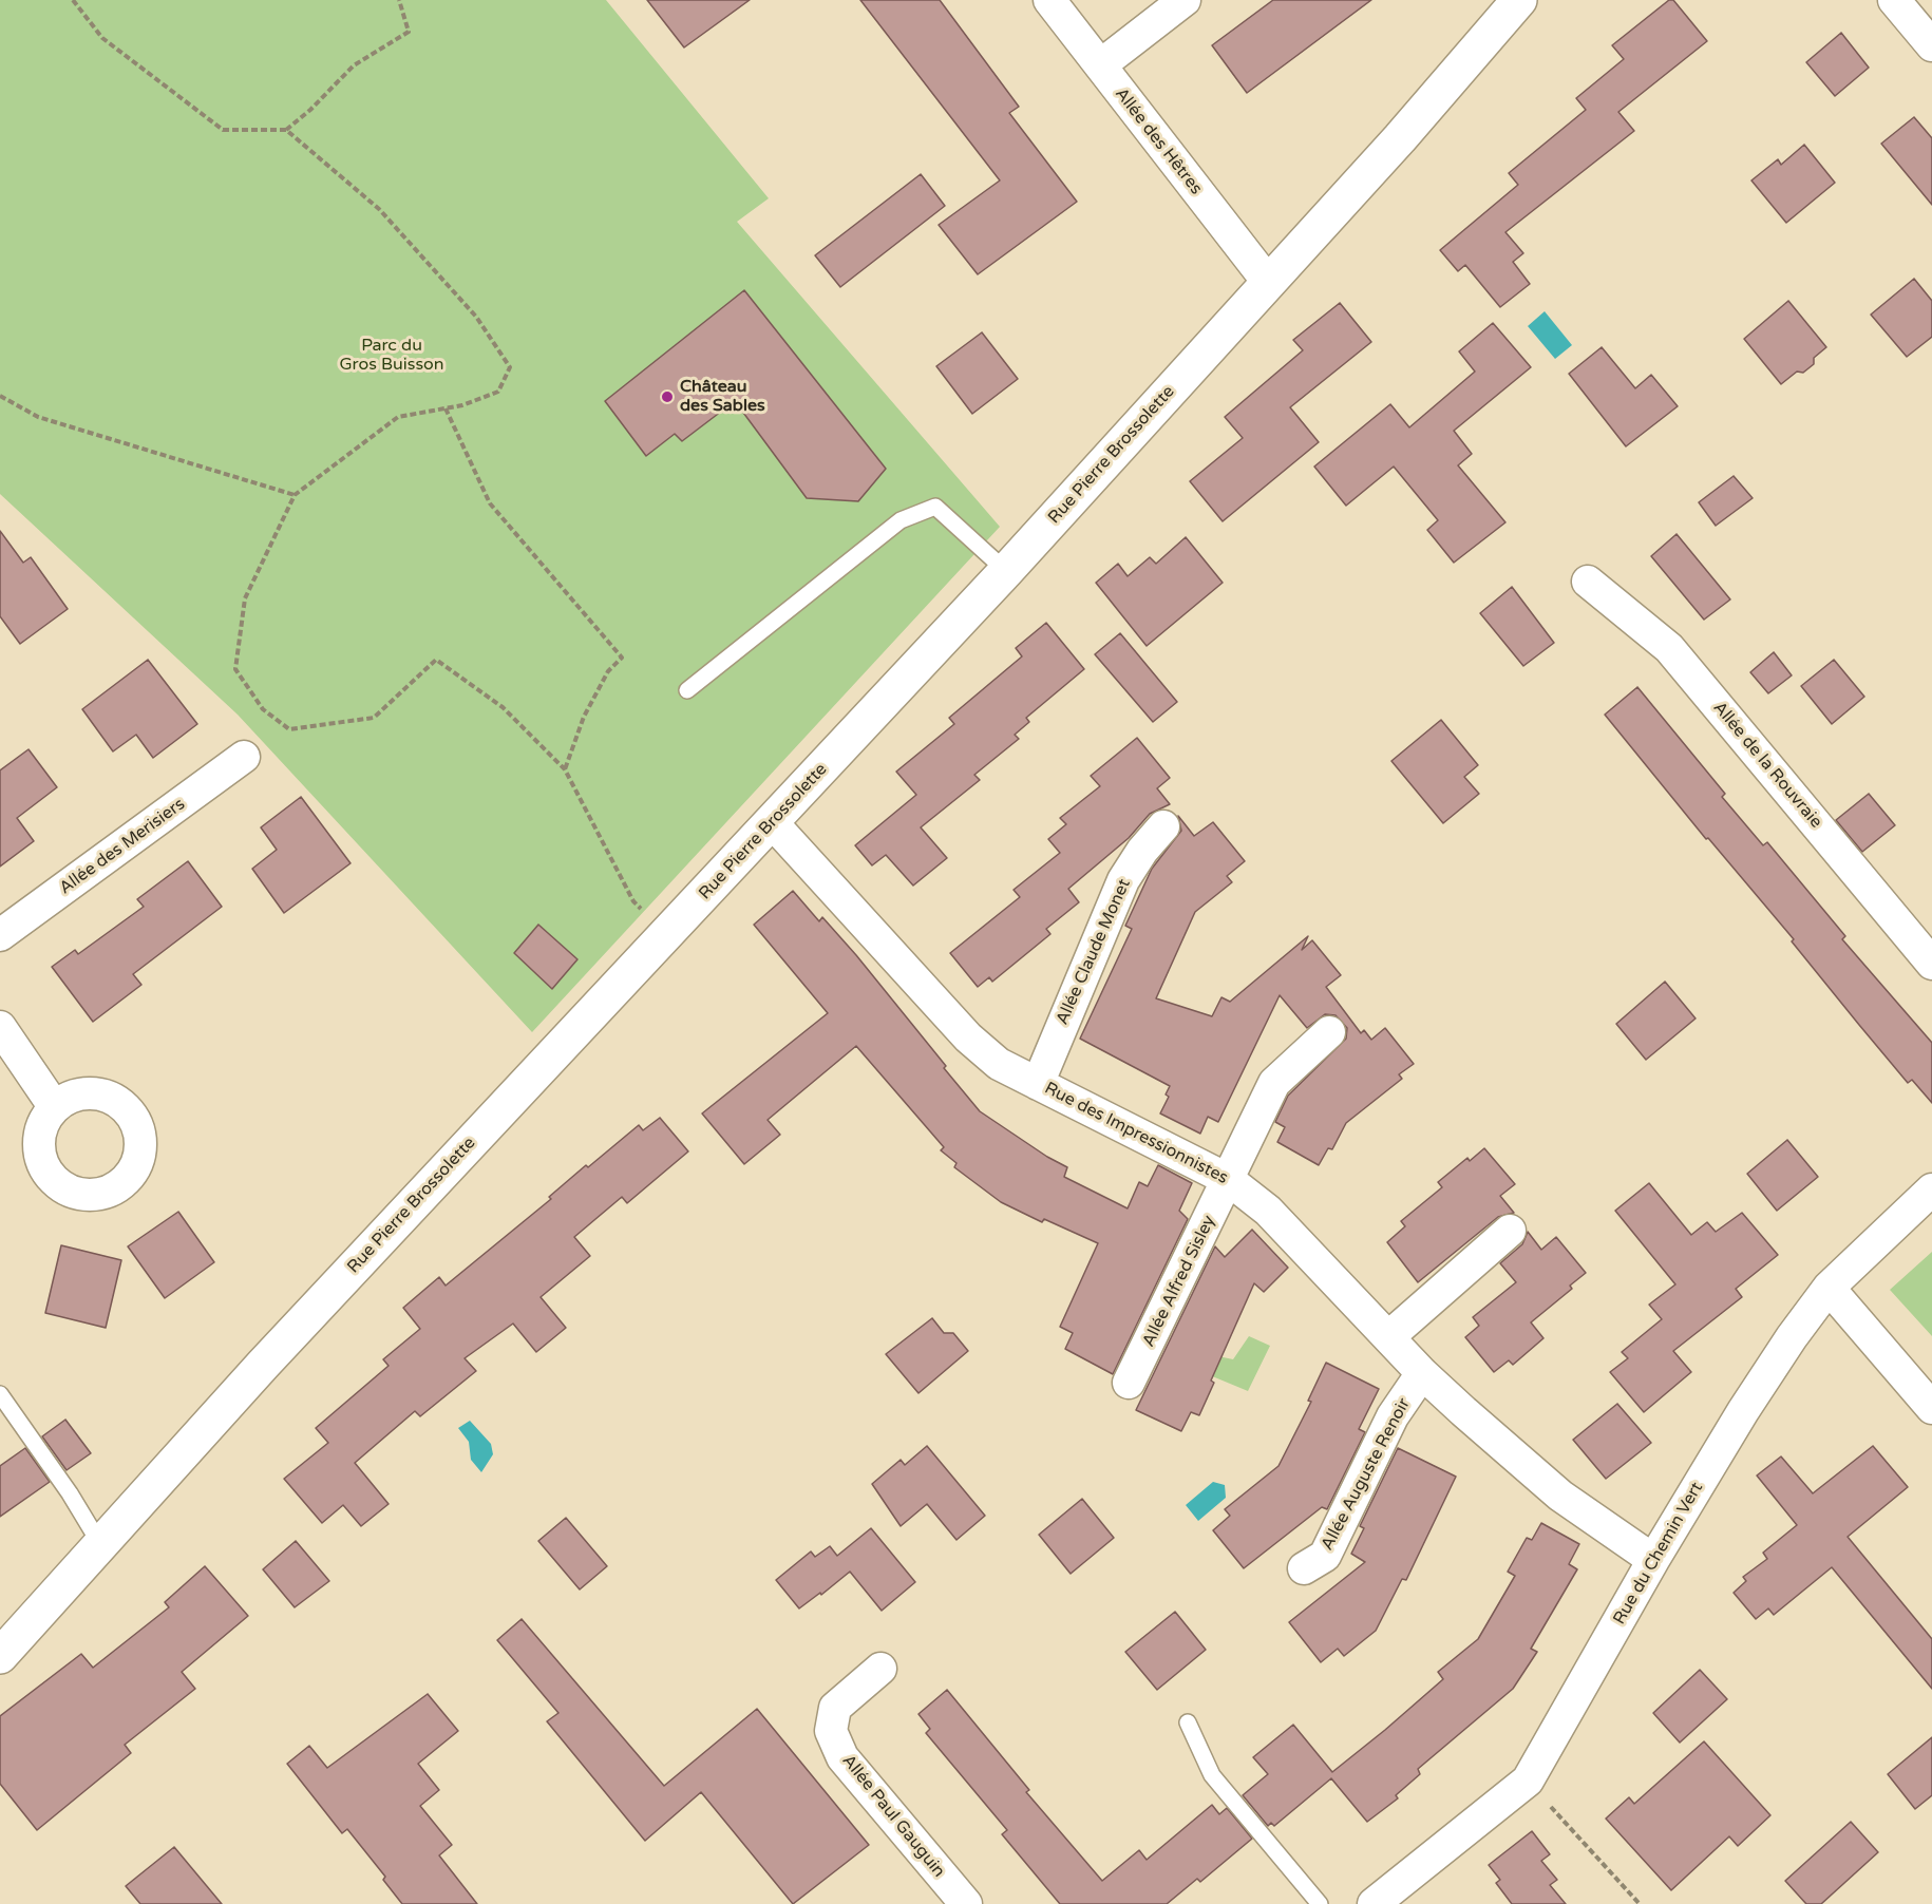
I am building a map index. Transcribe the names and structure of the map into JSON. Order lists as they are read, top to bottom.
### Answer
{
  "streets": {
    "street": [
      "Allée des Hêtres",
      "Rue Pierre Brossolette",
      "Allée de la Rouvraie",
      "Allée des Merisiers",
      "Allée Claude Monet",
      "Rue des Impressionnistes",
      "Allée Alfred Sisley",
      "Allée Auguste Renoir",
      "Rue du Chemin Vert",
      "Allée Paul Gauguin"
    ]
  },
  "crossings": [
    ["Allée des Hêtres", "Rue Pierre Brossolette"],
    ["Rue Pierre Brossolette", "Rue des Impressionnistes"],
    ["Allée Claude Monet", "Rue des Impressionnistes"],
    ["Rue des Impressionnistes", "Allée Alfred Sisley"],
    ["Rue des Impressionnistes", "Allée Auguste Renoir"],
    ["Rue des Impressionnistes", "Rue du Chemin Vert"]
  ],
  "parks": ["Parc du Gros Buisson"],
  "places": ["Château des Sables"]
}
